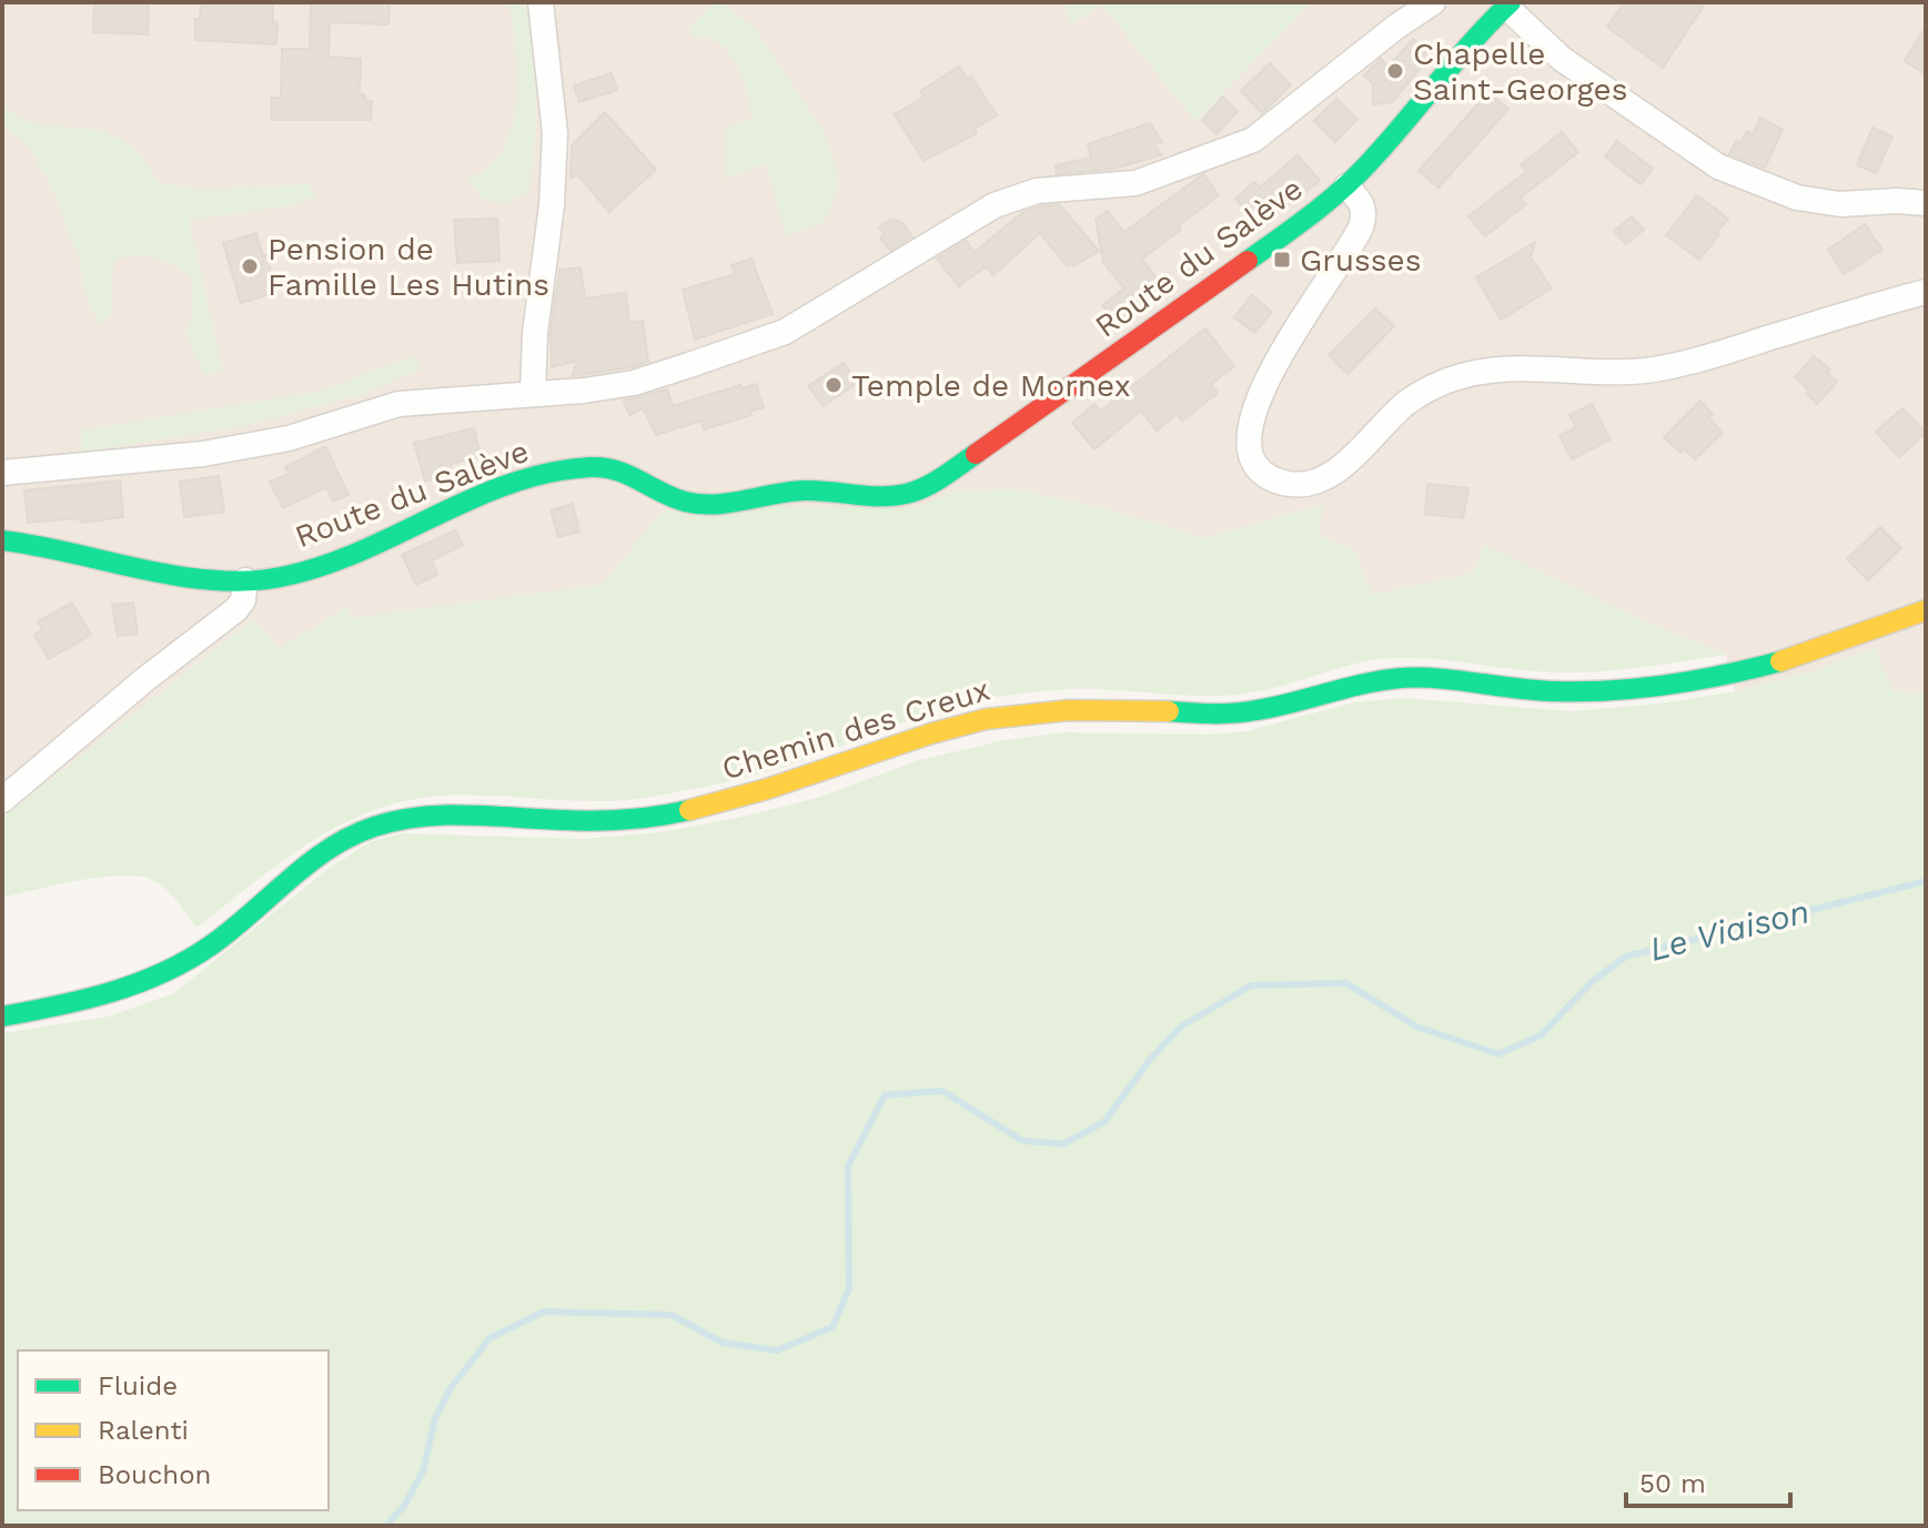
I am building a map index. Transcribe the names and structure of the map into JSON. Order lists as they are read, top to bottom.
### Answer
{
  "streets": {
    "street": ["Route du Salève", "Chemin des Creux"]
  },
  "water": ["Le Viaison"],
  "places": {
    "other": ["Chapelle Saint-Georges", "Pension de Famille Les Hutins", "Temple de Mornex"],
    "transit": ["Grusses"]
  },
  "legend": ["Fluide", "Ralenti", "Bouchon"],
  "scale_bar": "50 m"
}
